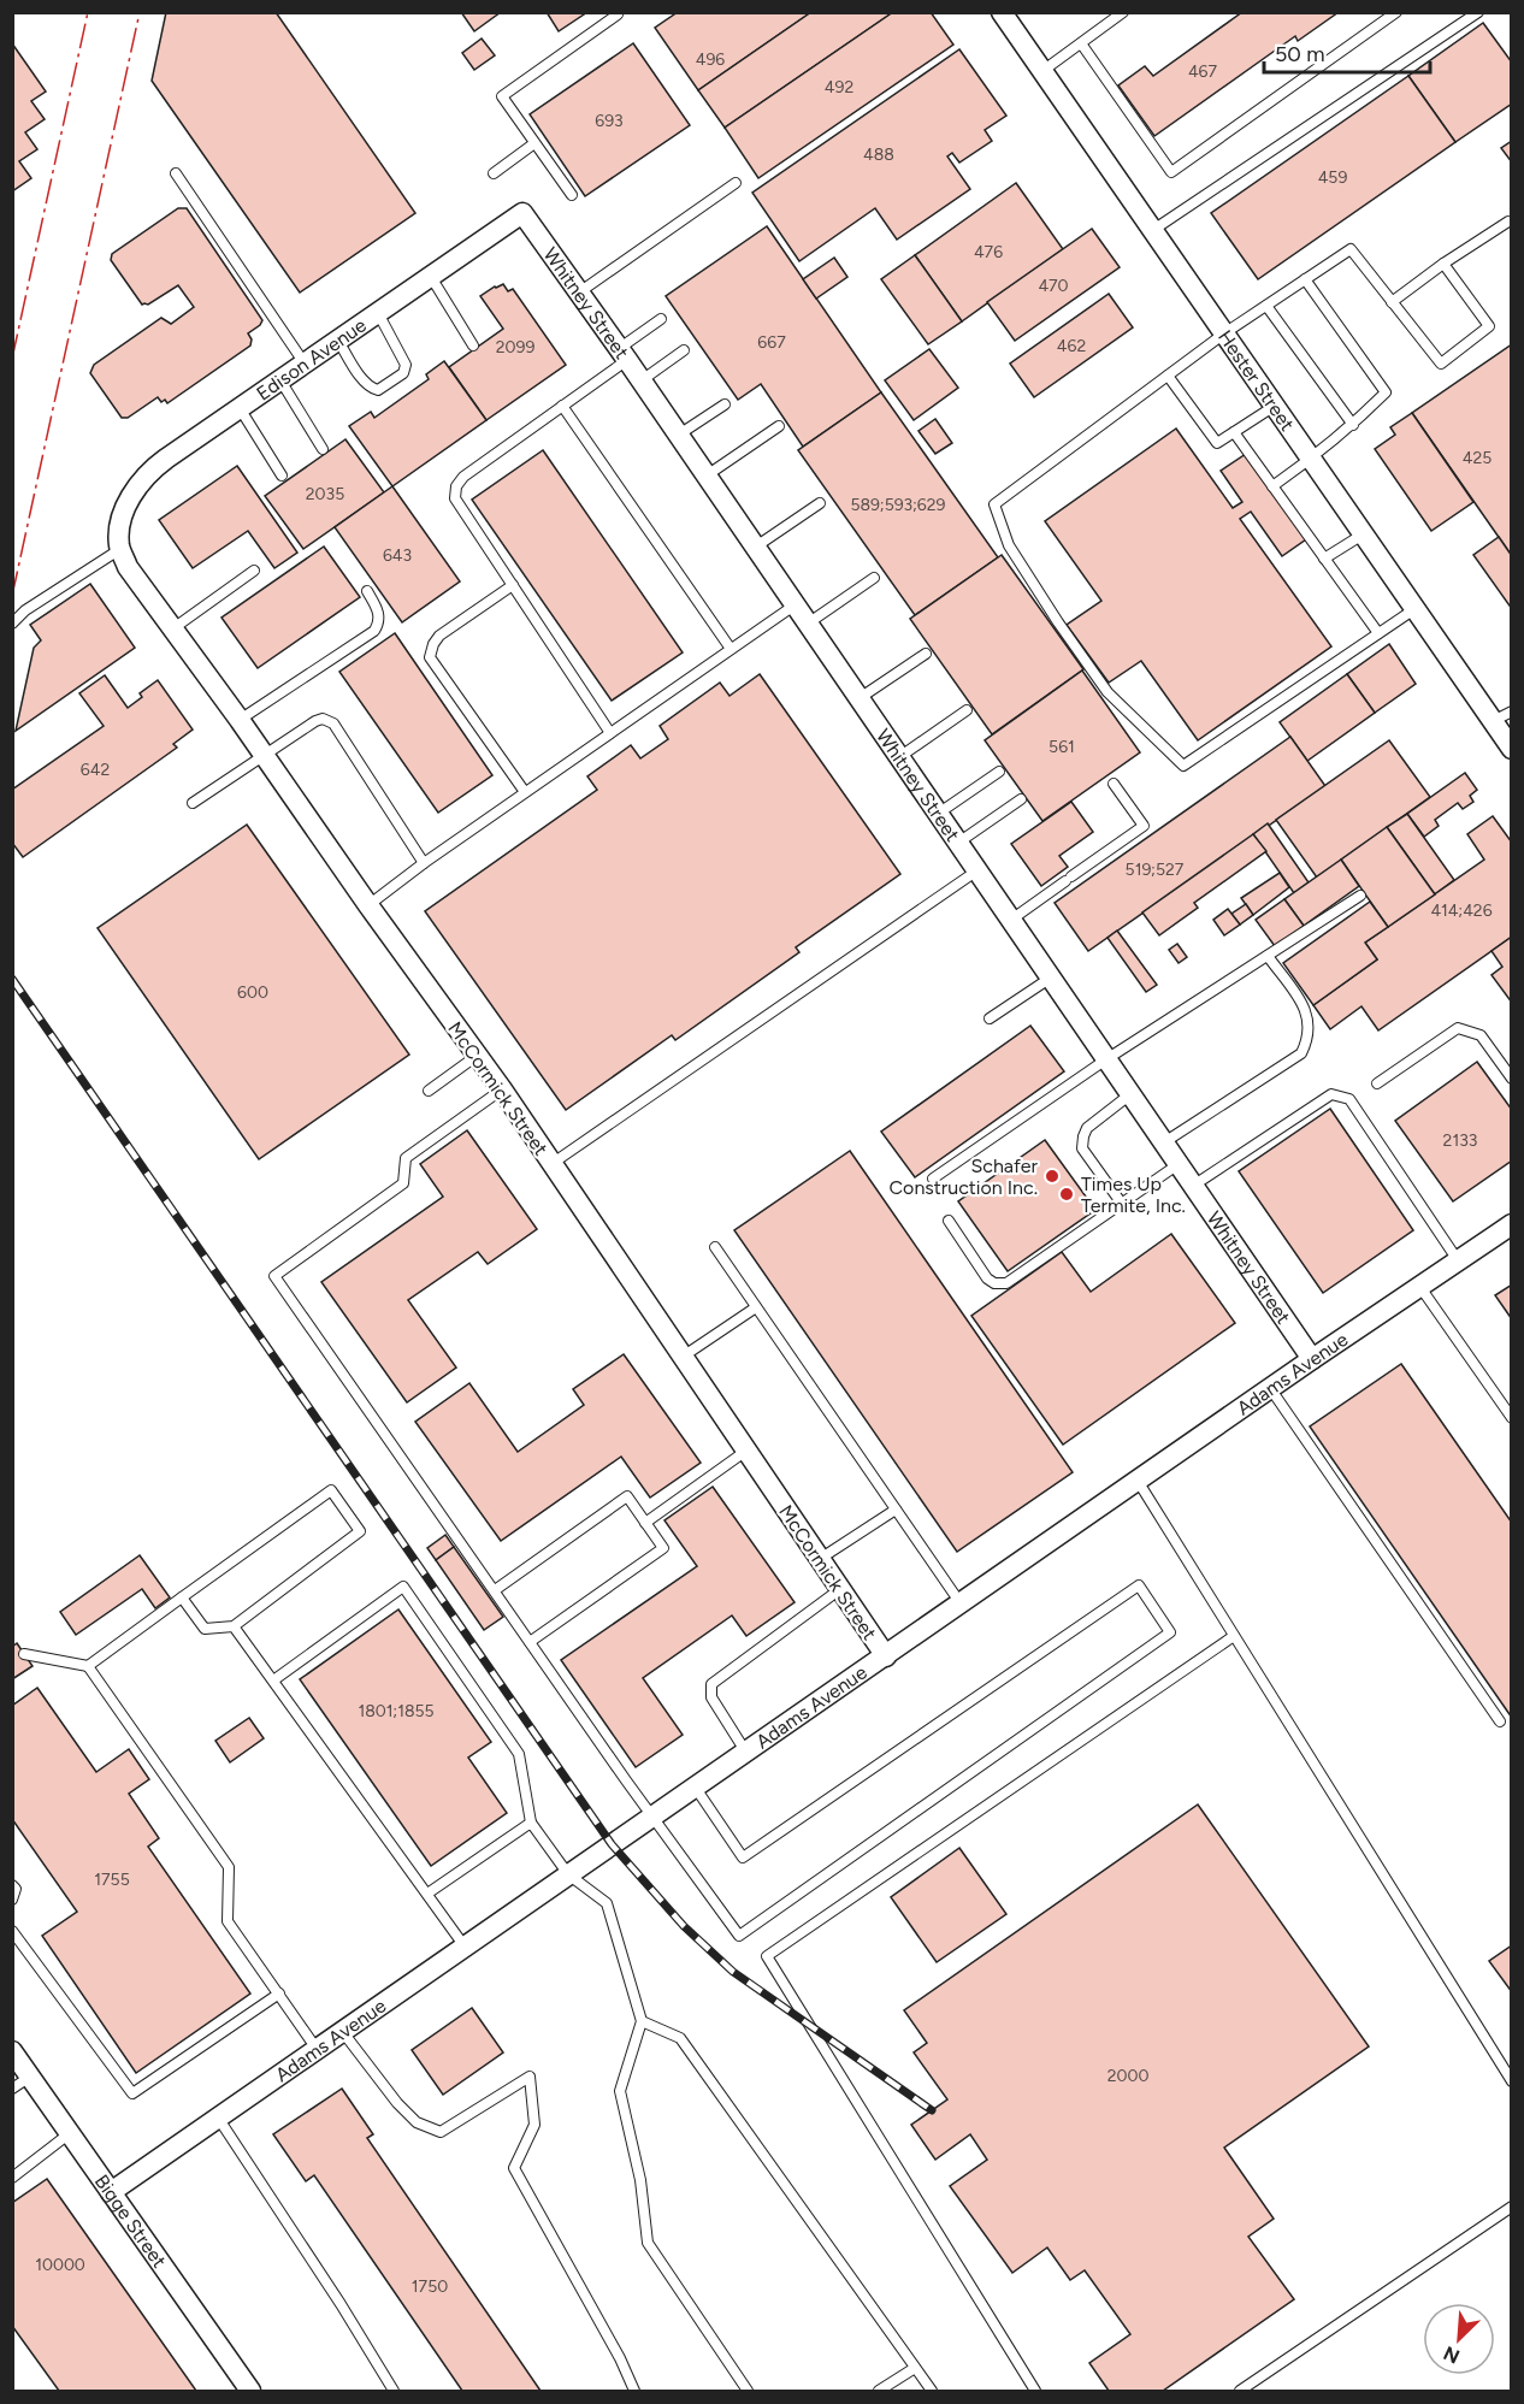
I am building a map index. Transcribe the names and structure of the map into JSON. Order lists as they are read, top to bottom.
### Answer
{
  "streets": {
    "street": [
      "Whitney Street",
      "Edison Avenue",
      "Hester Street",
      "McCormick Street",
      "Adams Avenue",
      "Bigge Street"
    ]
  },
  "crossings": [
    ["Whitney Street", "Edison Avenue"],
    ["Whitney Street", "Adams Avenue"],
    ["Edison Avenue", "McCormick Street"],
    ["McCormick Street", "Adams Avenue"],
    ["Adams Avenue", "Bigge Street"]
  ],
  "places": ["Schafer Construction Inc.", "Times Up Termite, Inc."],
  "house_numbers": [
    "496",
    "467",
    "492",
    "693",
    "488",
    "459",
    "476",
    "470",
    "667",
    "462",
    "2099",
    "425",
    "2035",
    "589;593;629",
    "643",
    "561",
    "642",
    "519;527",
    "414;426",
    "600",
    "2133",
    "1801;1855",
    "1755",
    "2000",
    "10000",
    "1750"
  ],
  "scale_bar": "50 m",
  "north": "bottom left"
}
